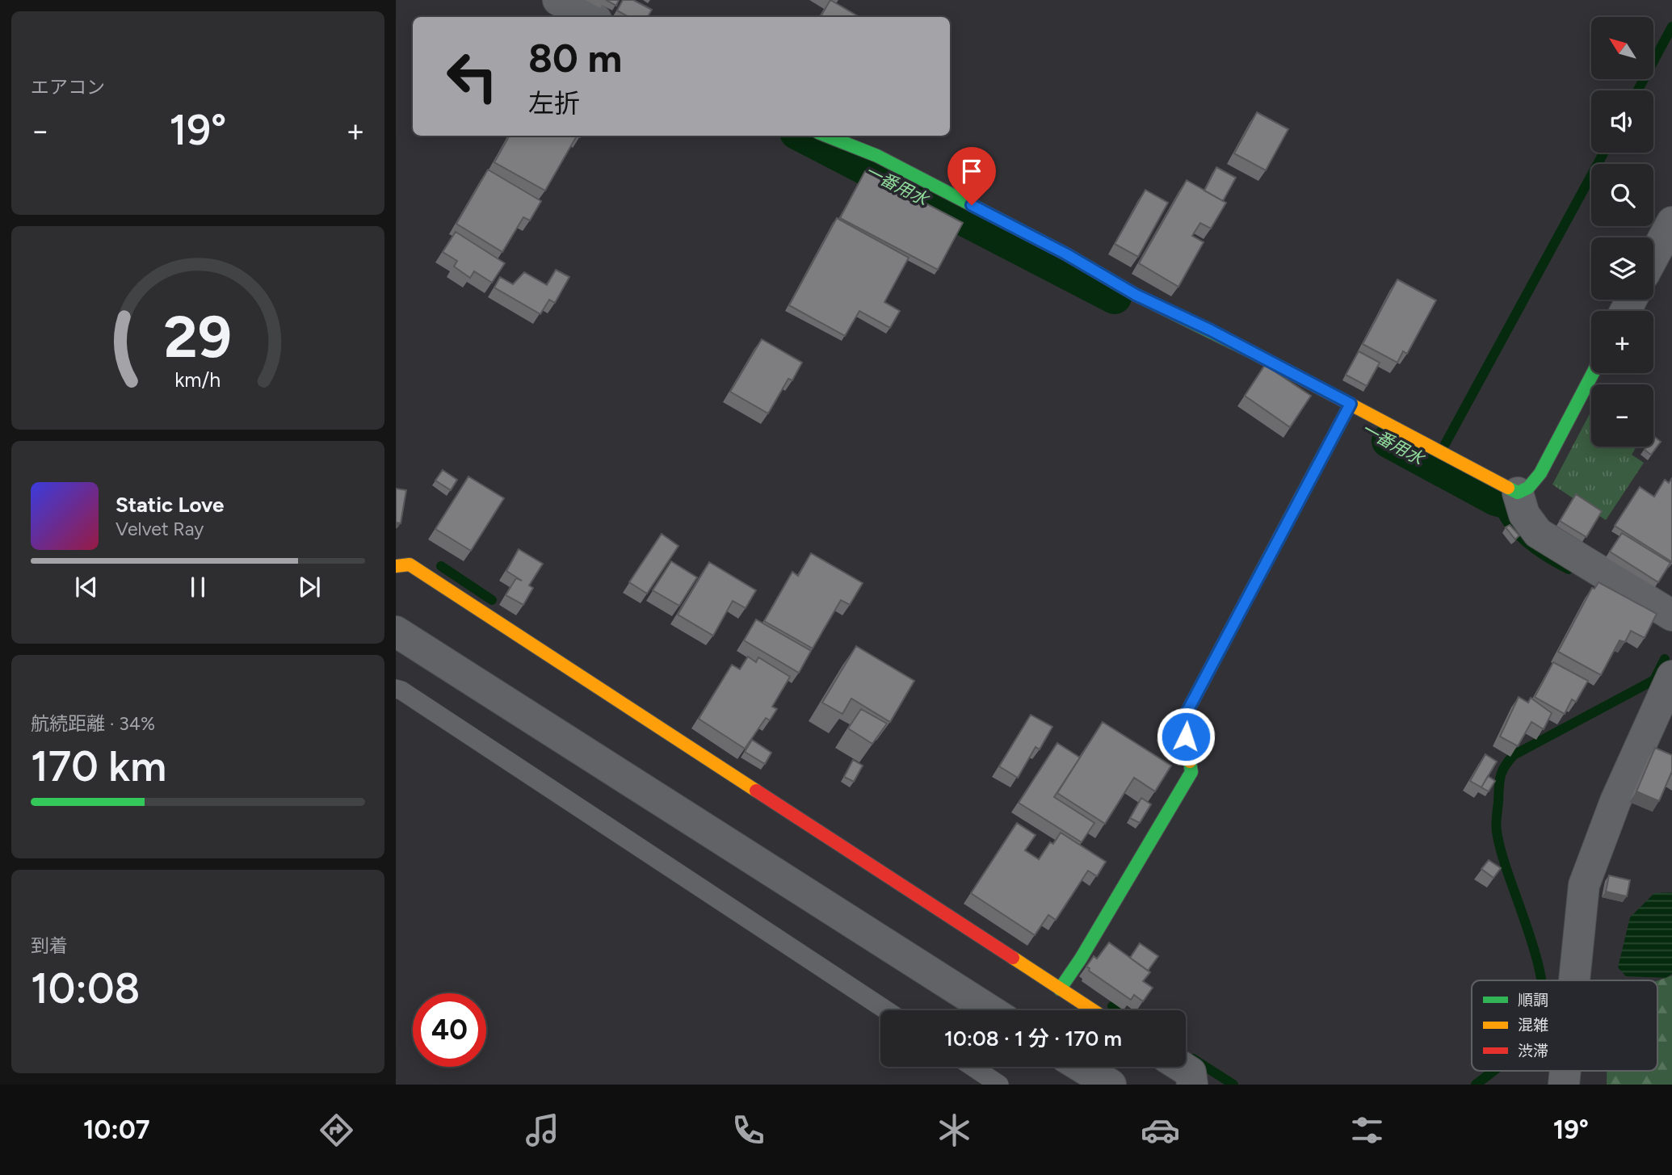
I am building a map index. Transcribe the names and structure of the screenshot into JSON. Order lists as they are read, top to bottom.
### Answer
{
  "water": ["一番用水"],
  "legend": ["順調", "混雑", "渋滞"],
  "north": "top left",
  "page": {
    "tile": [
      "エアコン",
      ["航続距離 · 34%", "170 km"],
      ["到着", "10:08"]
    ],
    "map_buttons": ["+", "−"],
    "turn": ["80 m", "左折"],
    "heat": ["−", "19°", "+"],
    "song": ["Static Love", "Velvet Ray"],
    "limit": "40",
    "trip": "10:08 · 1 分 · 170 m",
    "tabs": ["10:07", "19°"],
    "gauge": ["29", "km/h"]
  }
}
